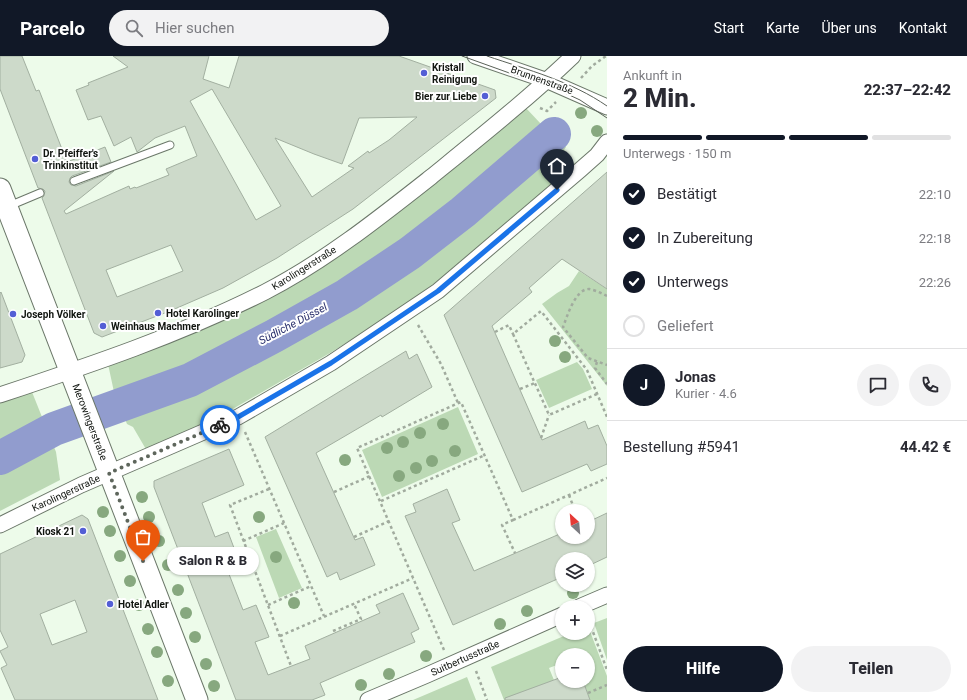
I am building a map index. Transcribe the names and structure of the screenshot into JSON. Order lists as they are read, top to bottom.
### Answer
{
  "streets": {
    "main road": ["Merowingerstraße"],
    "street": ["Brunnenstraße", "Karolingerstraße", "Suitbertusstraße"]
  },
  "crossings": [
    ["Brunnenstraße", "Karolingerstraße"],
    ["Karolingerstraße", "Merowingerstraße"]
  ],
  "water": ["Südliche Düssel"],
  "places": [
    "Kristall Reinigung",
    "Bier zur Liebe",
    "Dr. Pfeiffer's Trinkinstitut",
    "Hotel Karolinger",
    "Joseph Völker",
    "Weinhaus Machmer",
    "Kiosk 21",
    "Salon R & B",
    "Hotel Adler"
  ],
  "north": "top left",
  "page": {
    "header": "Parcelo",
    "search": "Hier suchen",
    "nav": [
      "Start",
      "Karte",
      "Über uns",
      "Kontakt"
    ],
    "heading": ["2 Min.", "Ankunft in", "22:37–22:42"],
    "panel": [
      "Jonas",
      "Kurier · 4.6",
      "Bestellung #5941",
      "44.42 €"
    ],
    "bar": "Unterwegs · 150 m",
    "list": [
      ["Bestätigt", "22:10"],
      ["In Zubereitung", "22:18"],
      ["Unterwegs", "22:26"],
      "Geliefert"
    ],
    "round": "J",
    "map_buttons": ["+", "−"],
    "bubble": "Salon R & B",
    "buttons": ["Hilfe", "Teilen"]
  }
}
